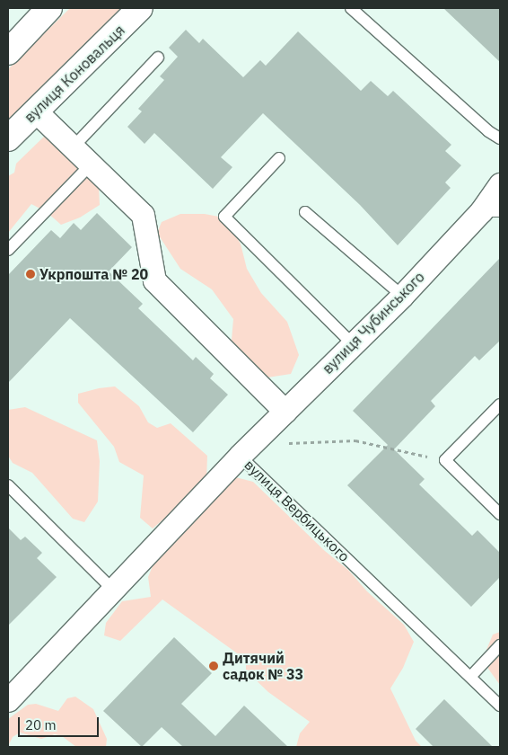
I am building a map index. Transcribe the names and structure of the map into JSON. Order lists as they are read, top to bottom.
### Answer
{
  "streets": {
    "main road": ["вулиця Коновальця"],
    "street": ["вулиця Чубинського", "вулиця Вербицького"]
  },
  "crossings": [
    ["вулиця Чубинського", "вулиця Вербицького"]
  ],
  "places": ["Укрпошта № 20", "Дитячий садок № 33"],
  "scale_bar": "20 m"
}
